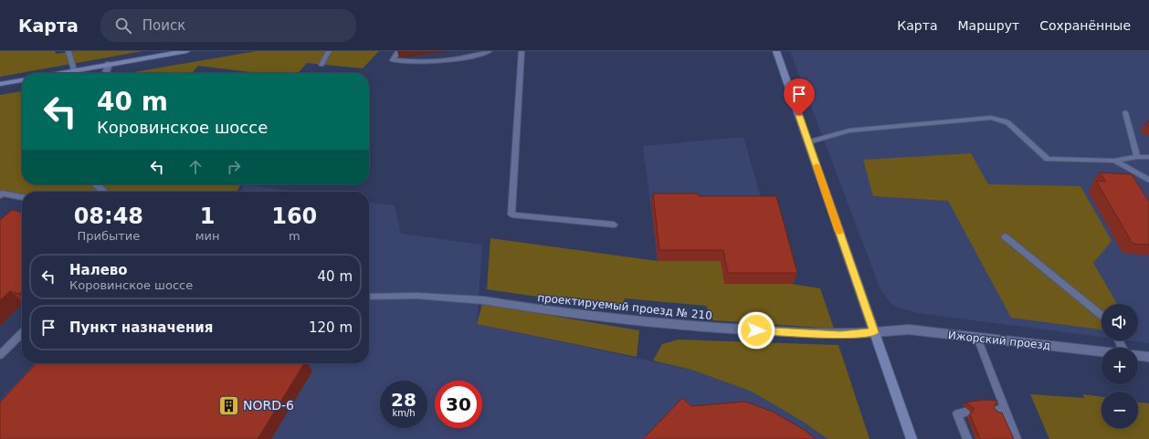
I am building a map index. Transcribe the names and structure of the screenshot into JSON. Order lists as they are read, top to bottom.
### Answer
{
  "streets": {
    "street": ["проектируемый проезд № 210", "Ижорский проезд"]
  },
  "crossings": [
    ["проектируемый проезд № 210", "Ижорский проезд"]
  ],
  "places": {
    "building": ["NORD-6"]
  },
  "page": {
    "header": "Карта",
    "search": "Поиск",
    "nav": ["Карта", "Маршрут", "Сохранённые"],
    "turn": ["40 m", "Коровинское шоссе"],
    "eta": [
      "08:48",
      "Прибытие",
      "1",
      "мин",
      "160",
      "m"
    ],
    "list": [
      {
        "name": "Налево",
        "note": "Коровинское шоссе",
        "value": "40 m"
      },
      {
        "name": "Пункт назначения",
        "value": "120 m"
      }
    ],
    "map_buttons": ["+", "−"],
    "speed": "28 km/h",
    "limit": "30"
  }
}
